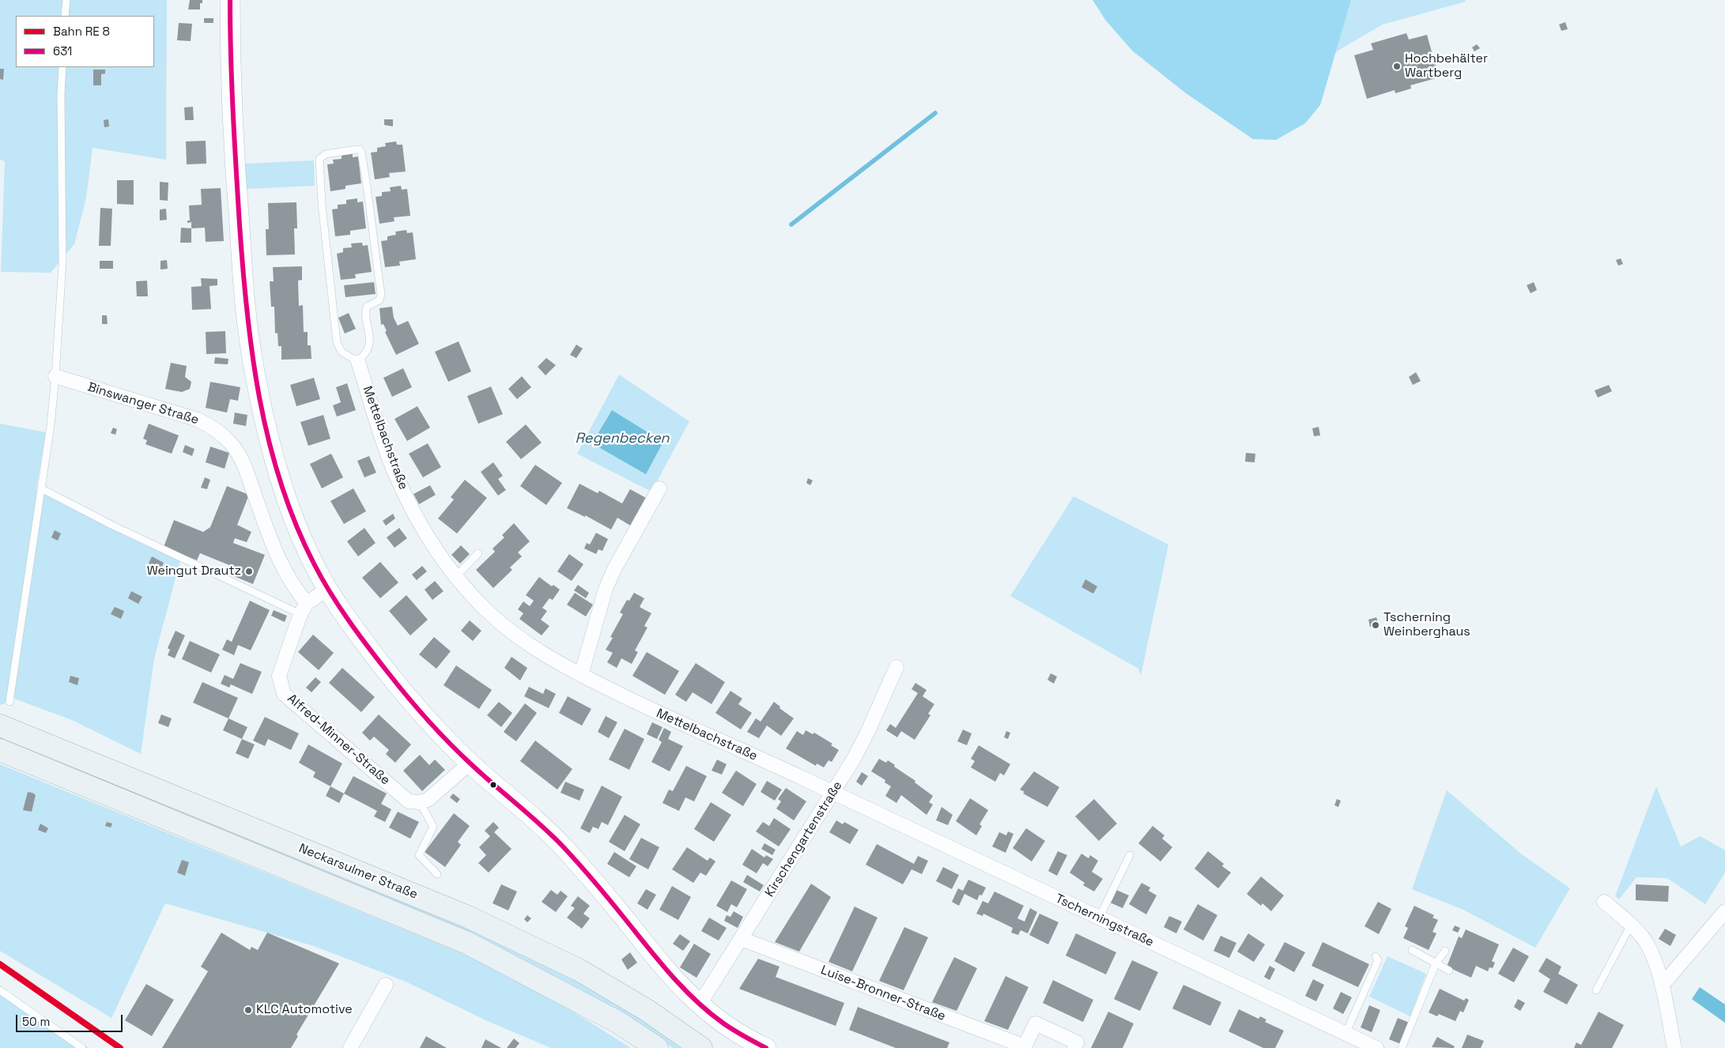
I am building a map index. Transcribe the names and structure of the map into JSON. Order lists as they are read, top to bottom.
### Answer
{
  "streets": {
    "main road": ["Neckarsulmer Straße"],
    "street": [
      "Binswanger Straße",
      "Mettelbachstraße",
      "Alfred-Minner-Straße",
      "Kirschengartenstraße",
      "Tscherningstraße",
      "Luise-Bronner-Straße"
    ]
  },
  "crossings": [
    ["Binswanger Straße", "Alfred-Minner-Straße"],
    ["Mettelbachstraße", "Kirschengartenstraße"],
    ["Mettelbachstraße", "Tscherningstraße"],
    ["Kirschengartenstraße", "Tscherningstraße"],
    ["Kirschengartenstraße", "Luise-Bronner-Straße"]
  ],
  "water": ["Regenbecken"],
  "places": [
    "Hochbehälter Wartberg",
    "Weingut Drautz",
    "Tscherning Weinberghaus",
    "KLC Automotive"
  ],
  "lines": ["transit line 631"],
  "legend": ["Bahn RE 8", "631"],
  "scale_bar": "50 m"
}
